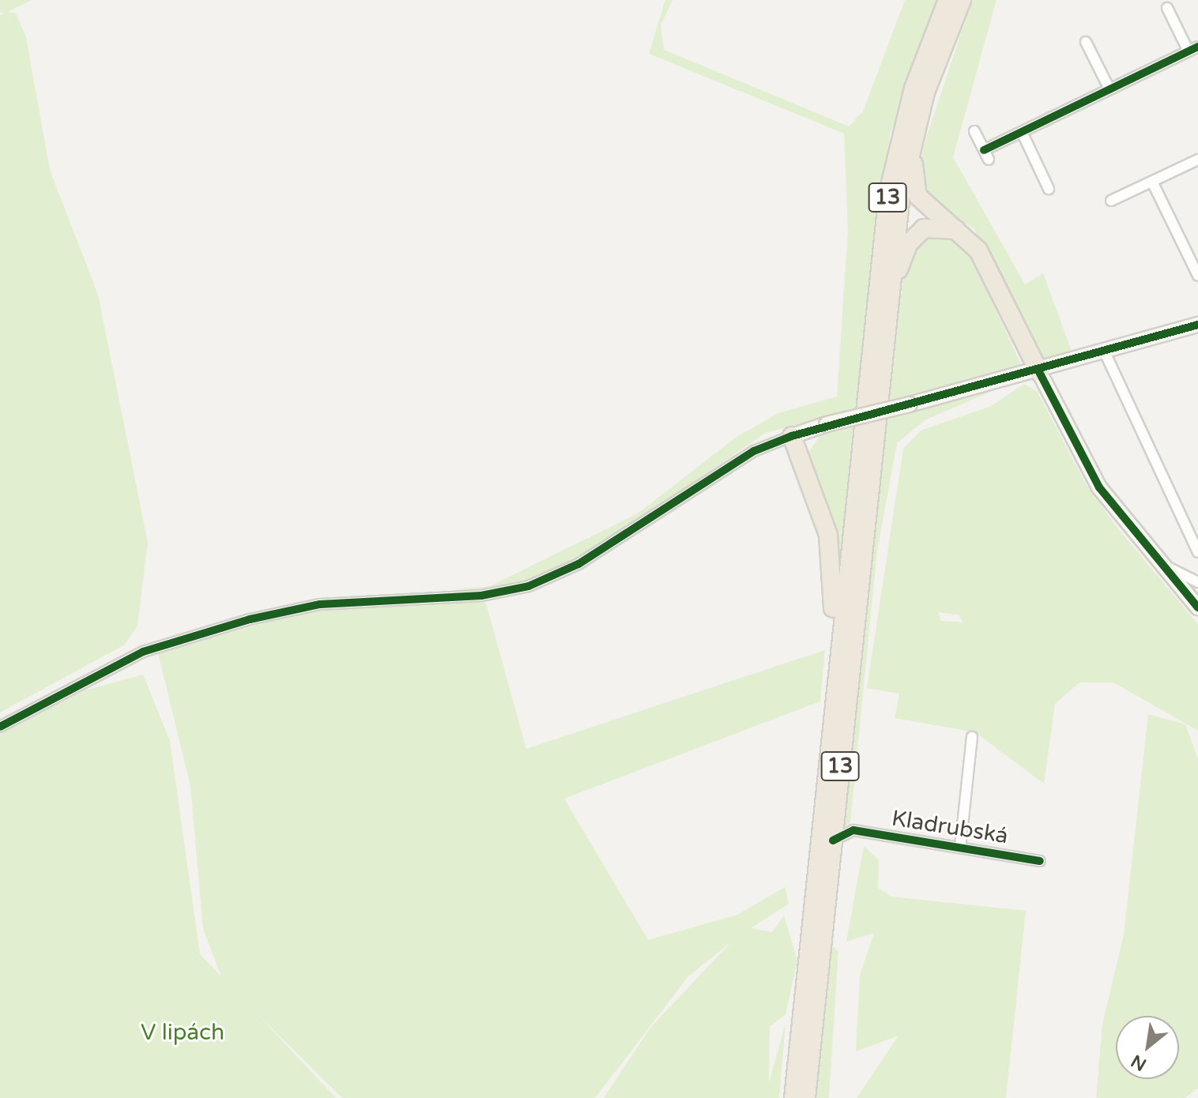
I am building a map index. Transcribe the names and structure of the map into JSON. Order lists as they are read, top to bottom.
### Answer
{
  "streets": {
    "highway": ["13"],
    "street": ["Kladrubská"]
  },
  "crossings": [
    ["13", "Kladrubská"]
  ],
  "parks": ["V lipách"],
  "north": "bottom left"
}
